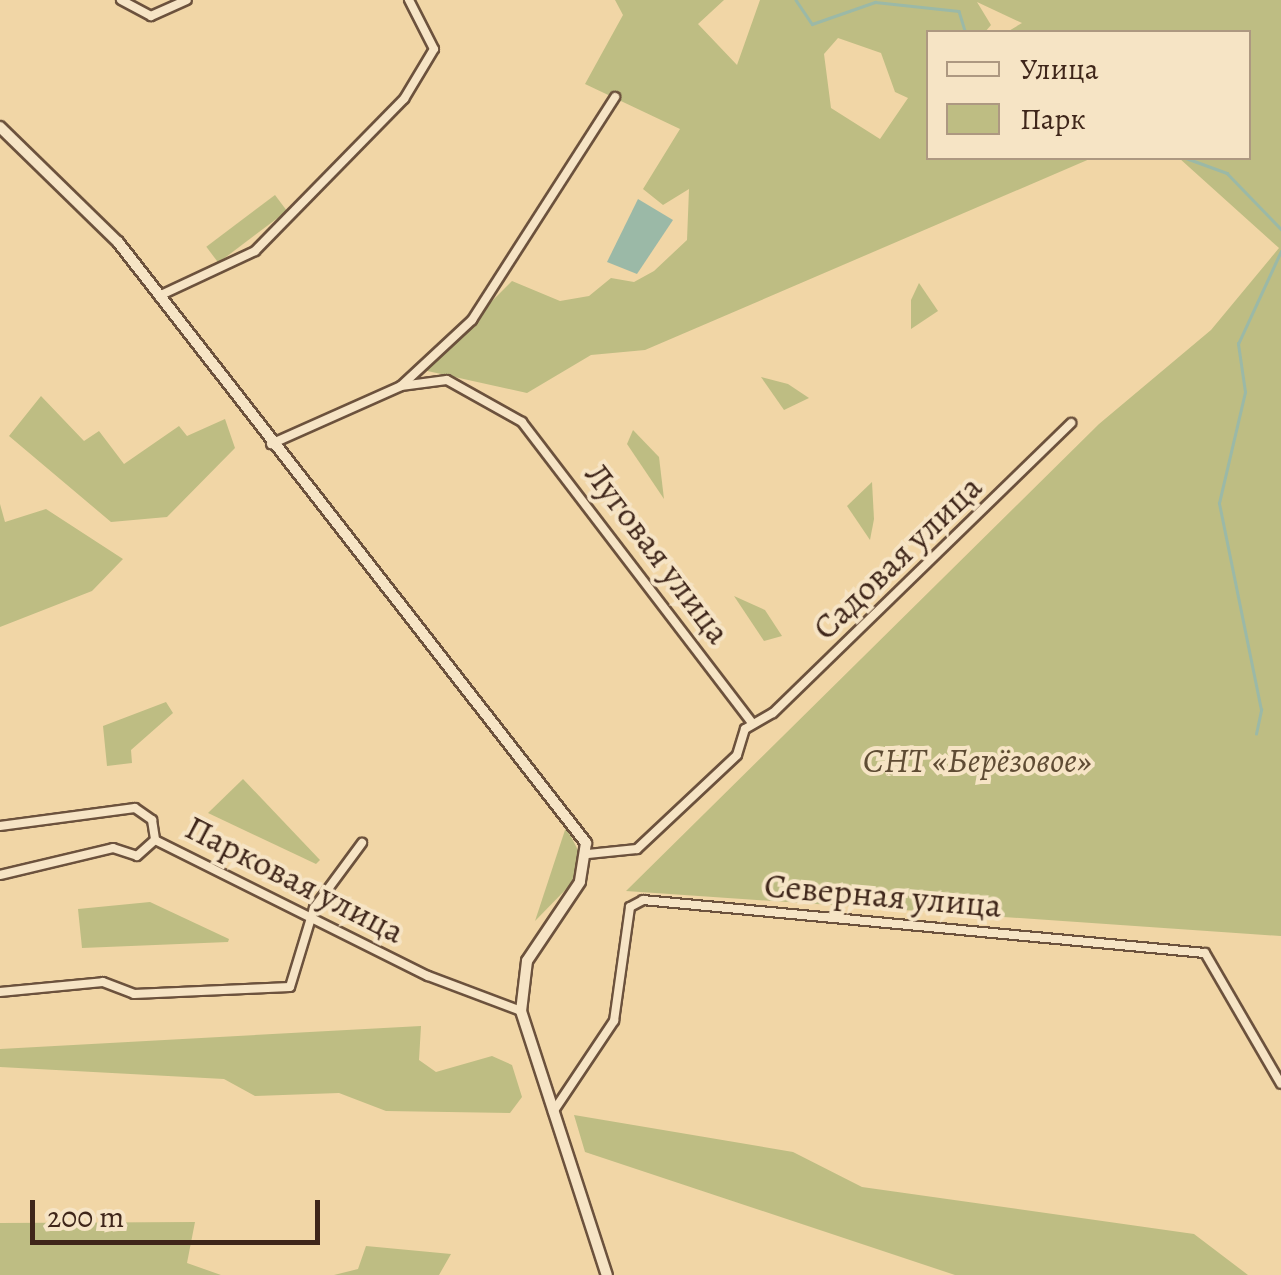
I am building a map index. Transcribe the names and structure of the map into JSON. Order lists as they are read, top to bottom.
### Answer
{
  "streets": {
    "street": [
      "Луговая улица",
      "Садовая улица",
      "Парковая улица",
      "Северная улица"
    ]
  },
  "crossings": [
    ["Луговая улица", "Садовая улица"]
  ],
  "parks": ["СНТ «Берёзовое»"],
  "legend": ["Улица", "Парк"],
  "scale_bar": "200 m"
}
